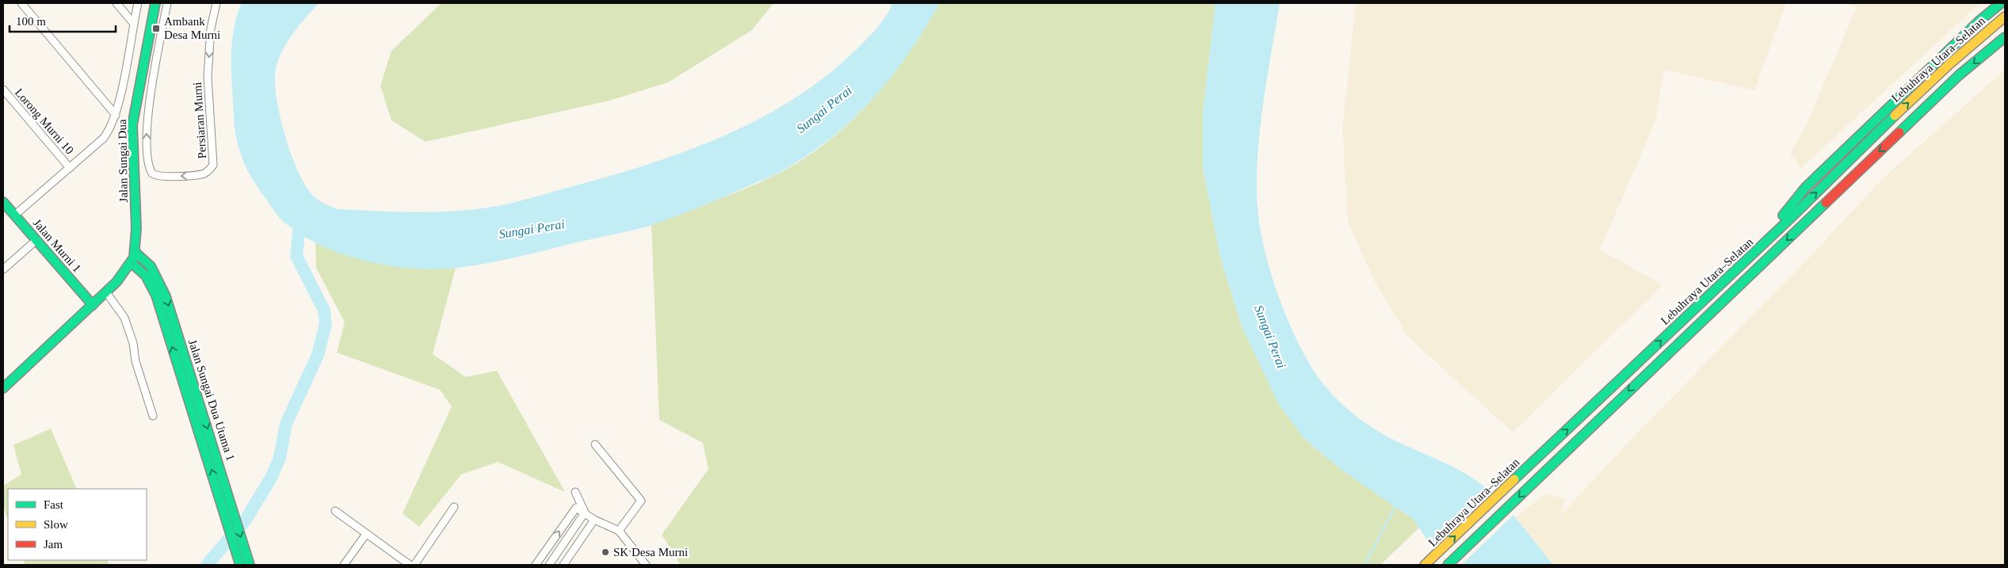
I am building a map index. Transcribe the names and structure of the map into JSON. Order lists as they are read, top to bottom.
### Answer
{
  "streets": {
    "main road": [
      "Lebuhraya Utara–Selatan",
      "Jalan Sungai Dua",
      "Jalan Murni 1",
      "Jalan Sungai Dua Utama 1"
    ],
    "street": ["Persiaran Murni", "Lorong Murni 10"]
  },
  "crossings": [
    ["Jalan Sungai Dua", "Jalan Murni 1"],
    ["Jalan Sungai Dua", "Jalan Sungai Dua Utama 1"]
  ],
  "water": ["Sungai Perai"],
  "places": {
    "transit": ["Ambank Desa Murni"],
    "other": ["SK Desa Murni"]
  },
  "legend": ["Fast", "Slow", "Jam"],
  "scale_bar": "100 m"
}
